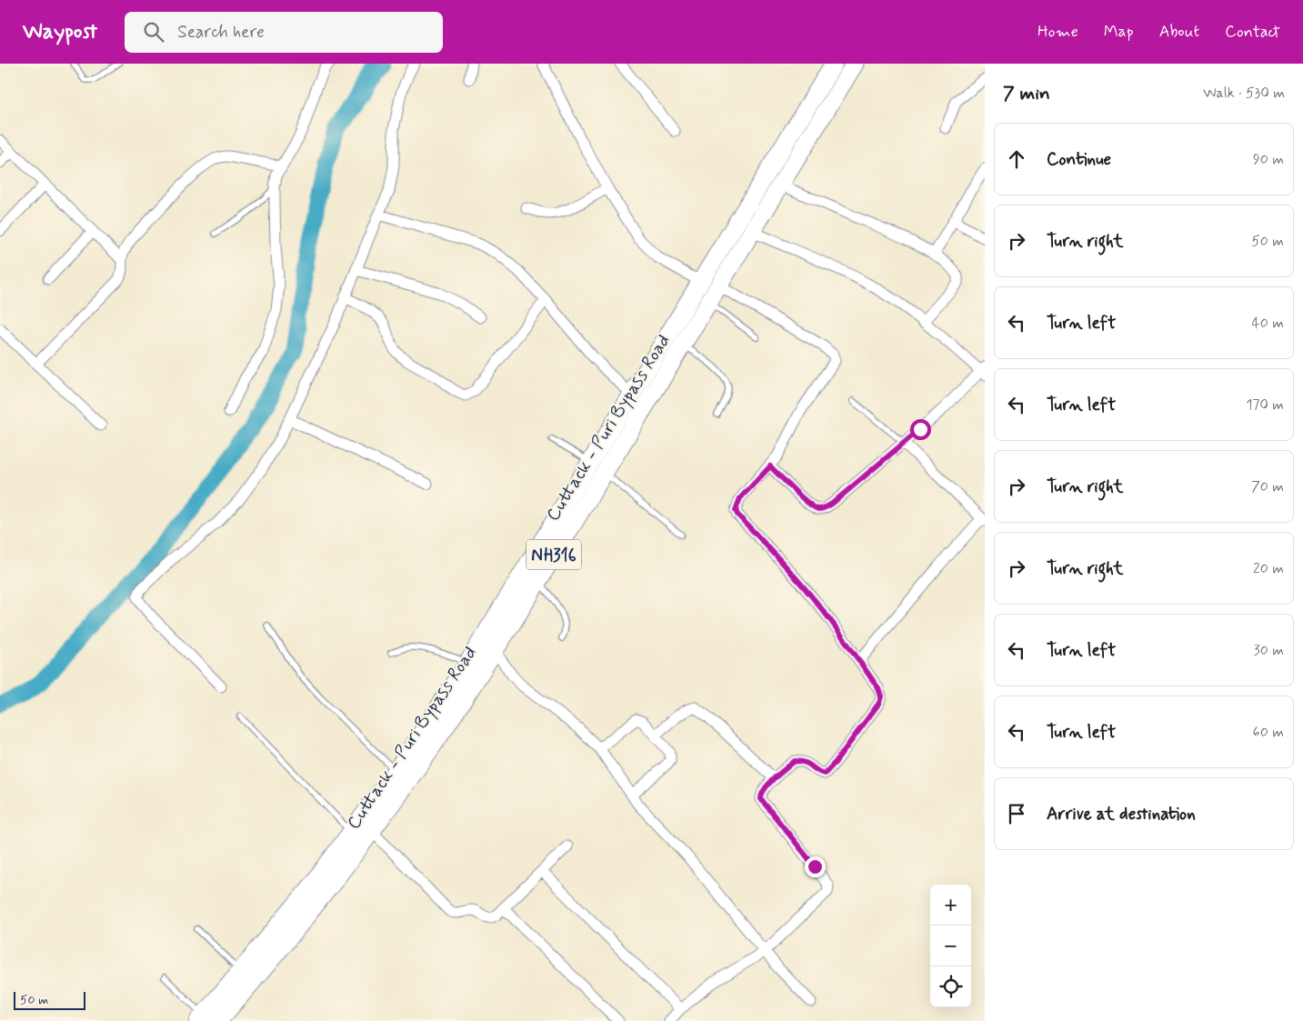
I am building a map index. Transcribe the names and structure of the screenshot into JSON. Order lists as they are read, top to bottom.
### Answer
{
  "streets": {
    "highway": ["Cuttack - Puri Bypass Road", "NH316"]
  },
  "scale_bar": "50 m",
  "page": {
    "header": "Waypost",
    "search": "Search here",
    "nav": [
      "Home",
      "Map",
      "About",
      "Contact"
    ],
    "heading": ["7 min", "Walk · 530 m"],
    "list": [
      ["Continue", "90 m"],
      ["Turn right", "50 m"],
      ["Turn left", "40 m"],
      ["Turn left", "170 m"],
      ["Turn right", "70 m"],
      ["Turn right", "20 m"],
      ["Turn left", "30 m"],
      ["Turn left", "60 m"],
      "Arrive at destination"
    ],
    "map_buttons": ["+", "−"],
    "scale": "50 m"
  }
}
